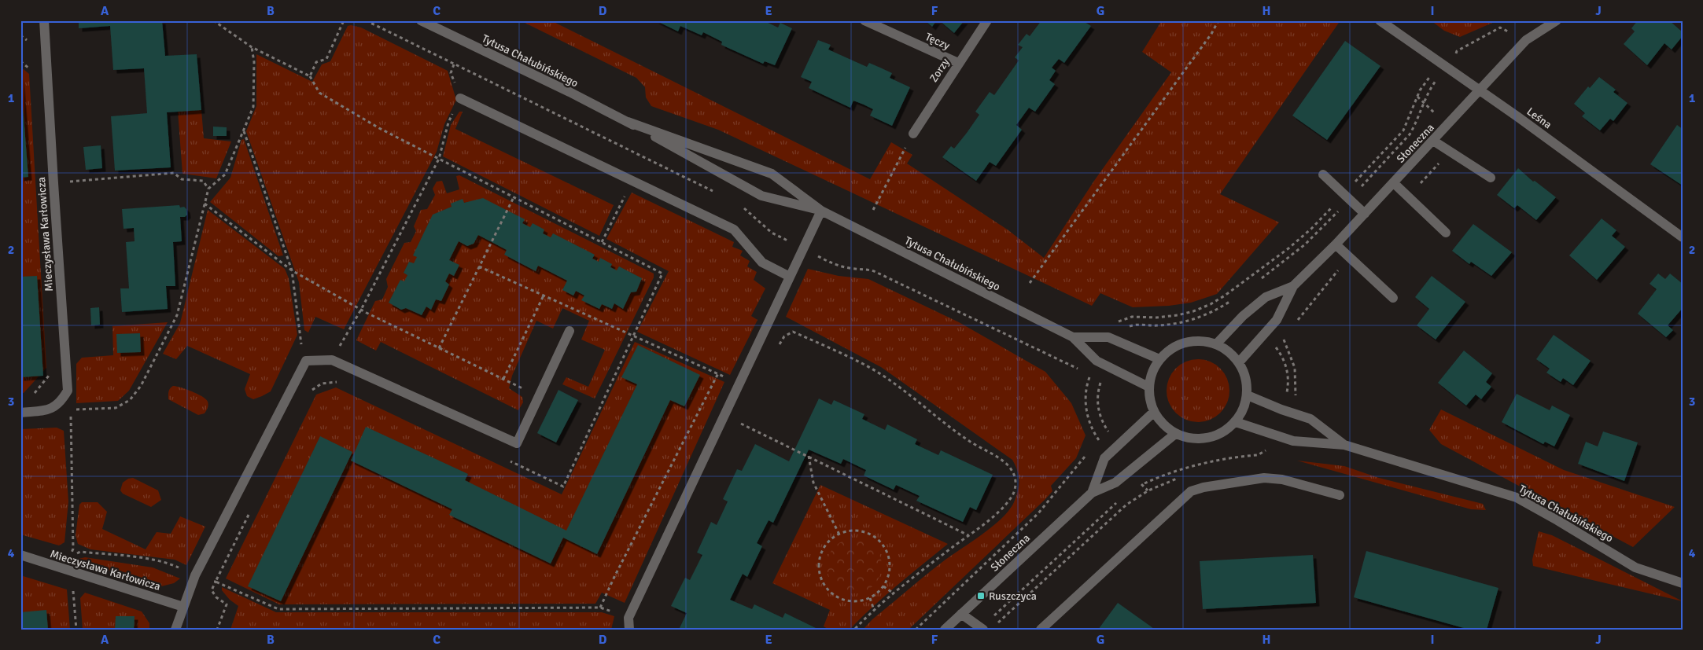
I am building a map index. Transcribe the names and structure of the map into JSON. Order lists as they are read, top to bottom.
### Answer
{
  "streets": {
    "street": [
      "Tęczy",
      "Tytusa Chałubińskiego",
      "Zorzy",
      "Leśna",
      "Słoneczna",
      "Mieczysława Karłowicza"
    ]
  },
  "crossings": [
    ["Tęczy", "Zorzy"],
    ["Tytusa Chałubińskiego", "Słoneczna"],
    ["Leśna", "Słoneczna"]
  ],
  "places": {
    "transit": ["Ruszczyca"]
  },
  "grid": {
    "columns": [
      "A",
      "B",
      "C",
      "D",
      "E",
      "F",
      "G",
      "H",
      "I",
      "J"
    ],
    "rows": [
      "1",
      "2",
      "3",
      "4"
    ]
  }
}
